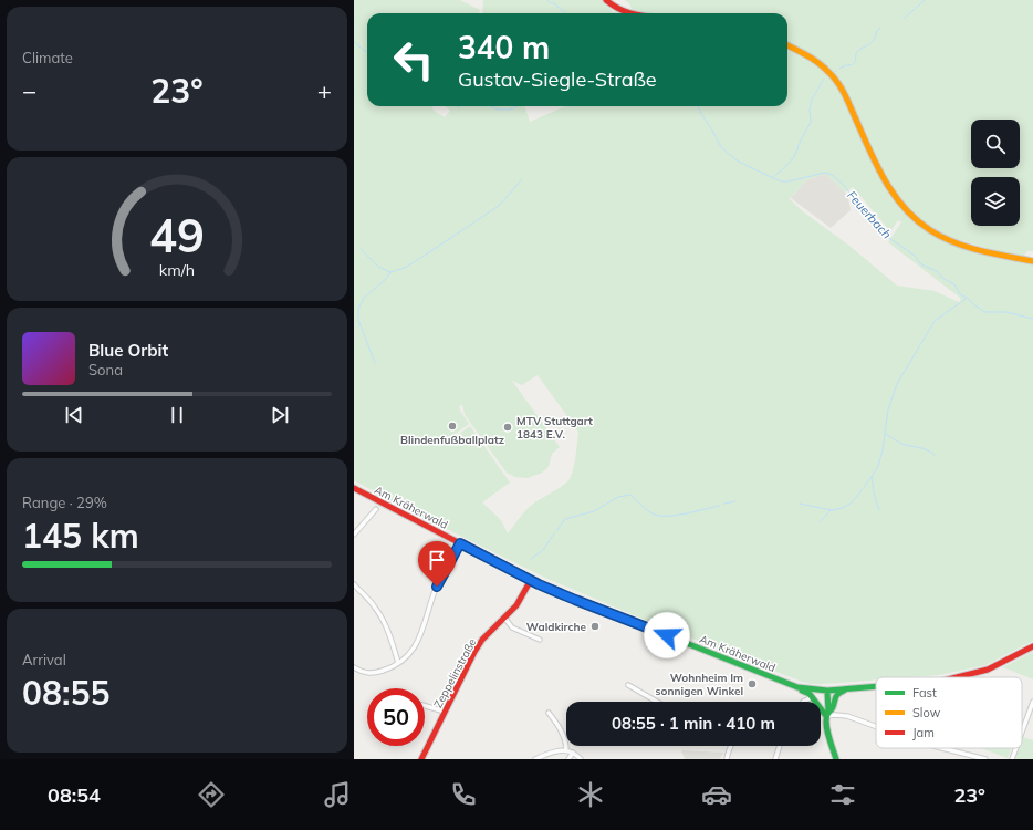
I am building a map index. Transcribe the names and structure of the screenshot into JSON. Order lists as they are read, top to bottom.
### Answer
{
  "streets": {
    "main road": ["Am Kräherwald", "Zeppelinstraße"]
  },
  "crossings": [
    ["Am Kräherwald", "Zeppelinstraße"]
  ],
  "water": ["Feuerbach"],
  "places": [
    "Blindenfußballplatz",
    "MTV Stuttgart 1843 E.V.",
    "Waldkirche",
    "Wohnheim Im sonnigen Winkel"
  ],
  "legend": ["Fast", "Slow", "Jam"],
  "page": {
    "tile": [
      "Climate",
      ["Range · 29%", "145 km"],
      ["Arrival", "08:55"]
    ],
    "turn": ["340 m", "Gustav-Siegle-Straße"],
    "heat": ["−", "23°", "+"],
    "song": ["Blue Orbit", "Sona"],
    "limit": "50",
    "trip": "08:55 · 1 min · 410 m",
    "tabs": ["08:54", "23°"],
    "gauge": ["49", "km/h"]
  }
}
